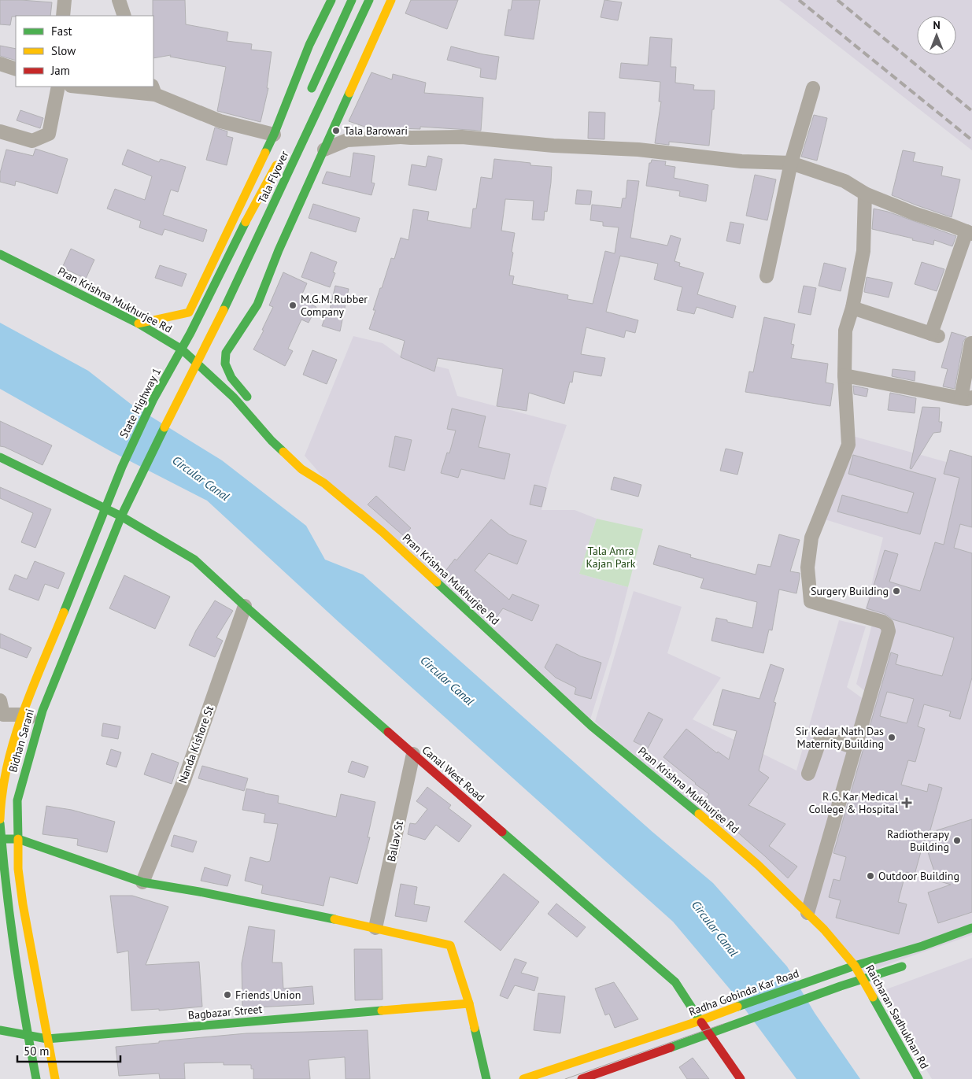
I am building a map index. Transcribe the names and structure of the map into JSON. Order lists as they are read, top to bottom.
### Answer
{
  "streets": {
    "main road": [
      "Tala Flyover",
      "Pran Krishna Mukhurjee Rd",
      "State Highway 1",
      "Bidhan Sarani",
      "Canal West Road",
      "Radha Gobinda Kar Road",
      "Bagbazar Street",
      "Raicharan Sadhukhan Rd"
    ],
    "street": ["Nanda Kishore St", "Ballav St"]
  },
  "crossings": [
    ["Tala Flyover", "Pran Krishna Mukhurjee Rd"],
    ["Tala Flyover", "State Highway 1"],
    ["Tala Flyover", "Bidhan Sarani"],
    ["Pran Krishna Mukhurjee Rd", "State Highway 1"],
    ["Pran Krishna Mukhurjee Rd", "Bidhan Sarani"],
    ["Pran Krishna Mukhurjee Rd", "Radha Gobinda Kar Road"],
    ["Pran Krishna Mukhurjee Rd", "Raicharan Sadhukhan Rd"],
    ["State Highway 1", "Bidhan Sarani"],
    ["Bidhan Sarani", "Canal West Road"],
    ["Bidhan Sarani", "Bagbazar Street"],
    ["Nanda Kishore St", "Canal West Road"],
    ["Canal West Road", "Ballav St"],
    ["Canal West Road", "Radha Gobinda Kar Road"],
    ["Radha Gobinda Kar Road", "Raicharan Sadhukhan Rd"]
  ],
  "water": ["Circular Canal"],
  "parks": ["Tala Amra Kajan Park"],
  "places": {
    "other": [
      "Tala Barowari",
      "M.G.M. Rubber Company",
      "Surgery Building",
      "Sir Kedar Nath Das Maternity Building",
      "Radiotherapy Building",
      "Outdoor Building",
      "Friends Union"
    ],
    "health": ["R.G. Kar Medical College & Hospital"]
  },
  "legend": ["Fast", "Slow", "Jam"],
  "scale_bar": "50 m",
  "north": "top"
}
